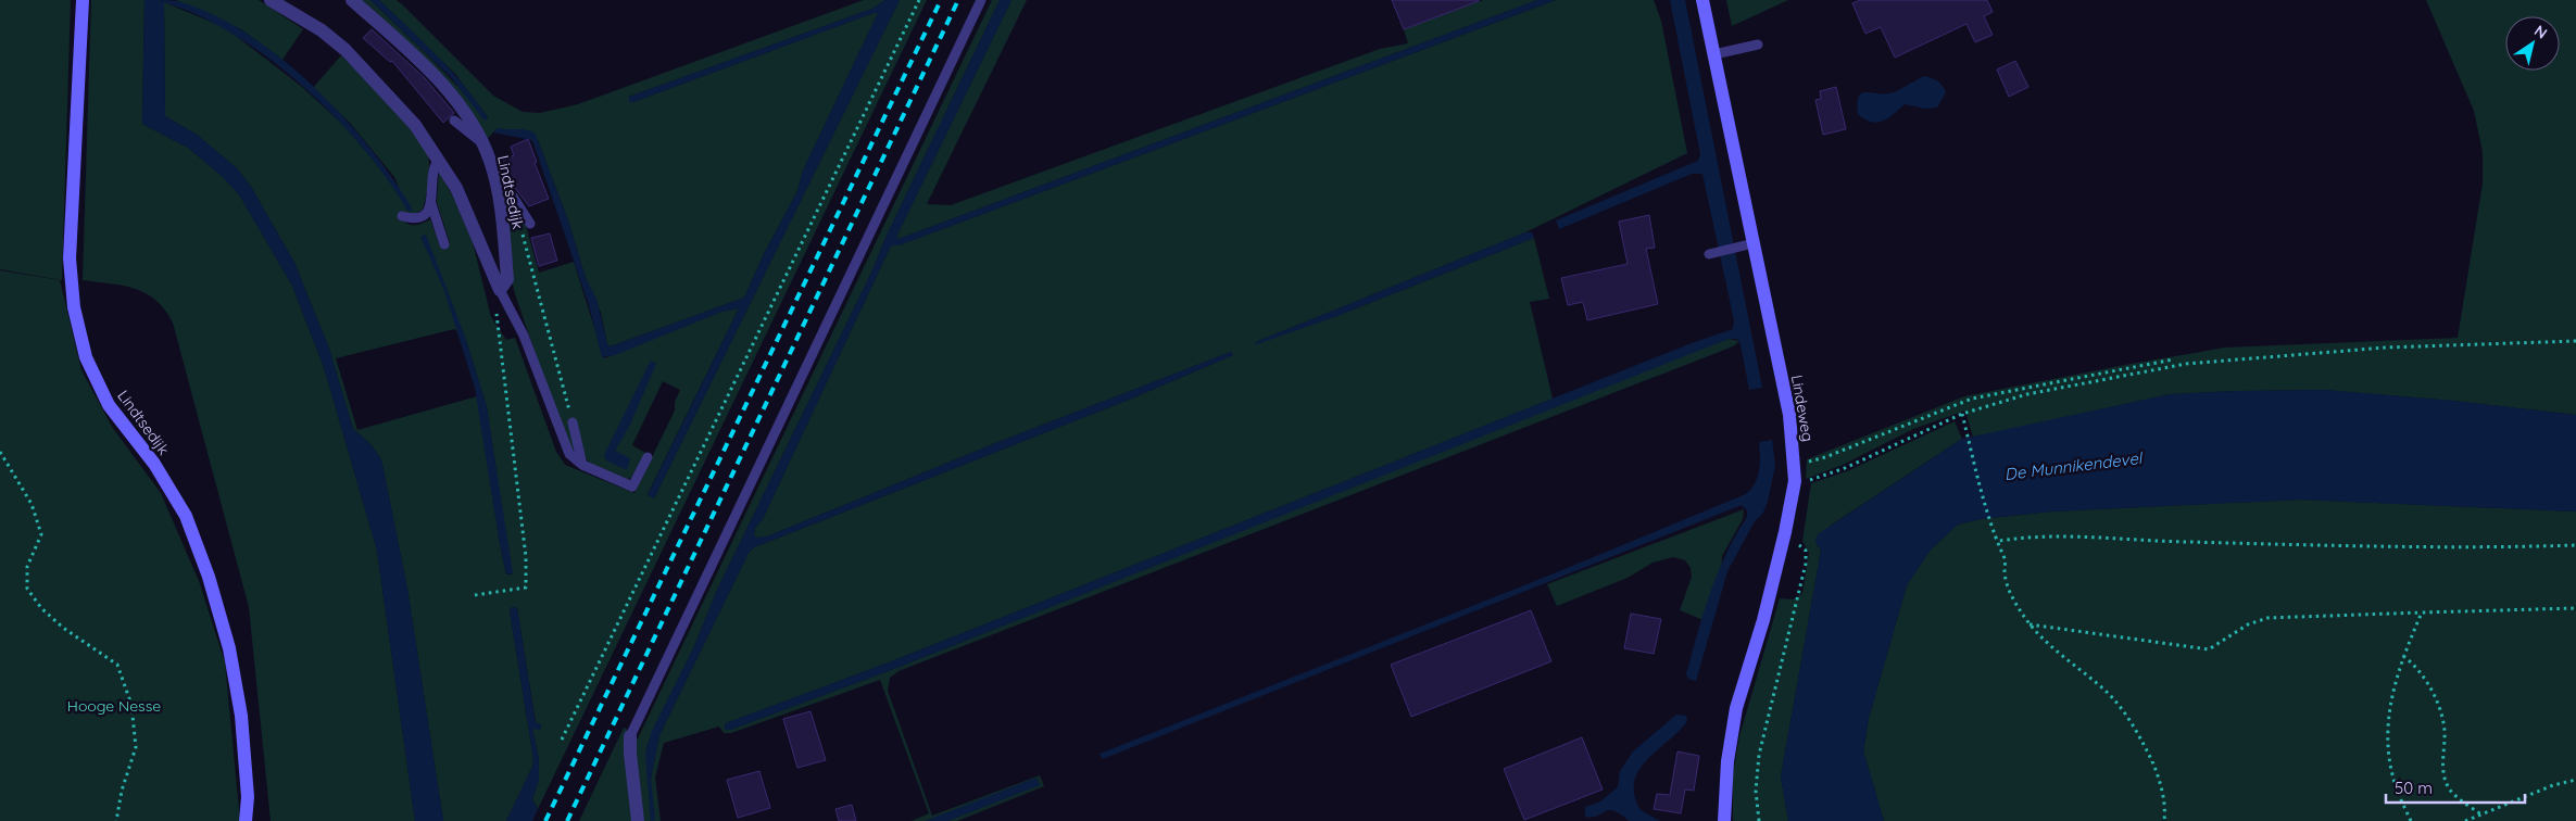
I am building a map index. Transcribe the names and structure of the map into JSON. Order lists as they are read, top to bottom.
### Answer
{
  "streets": {
    "street": ["Lindtsedijk", "Lindeweg"]
  },
  "water": ["De Munnikendevel"],
  "parks": ["Hooge Nesse"],
  "scale_bar": "50 m",
  "north": "top right"
}
